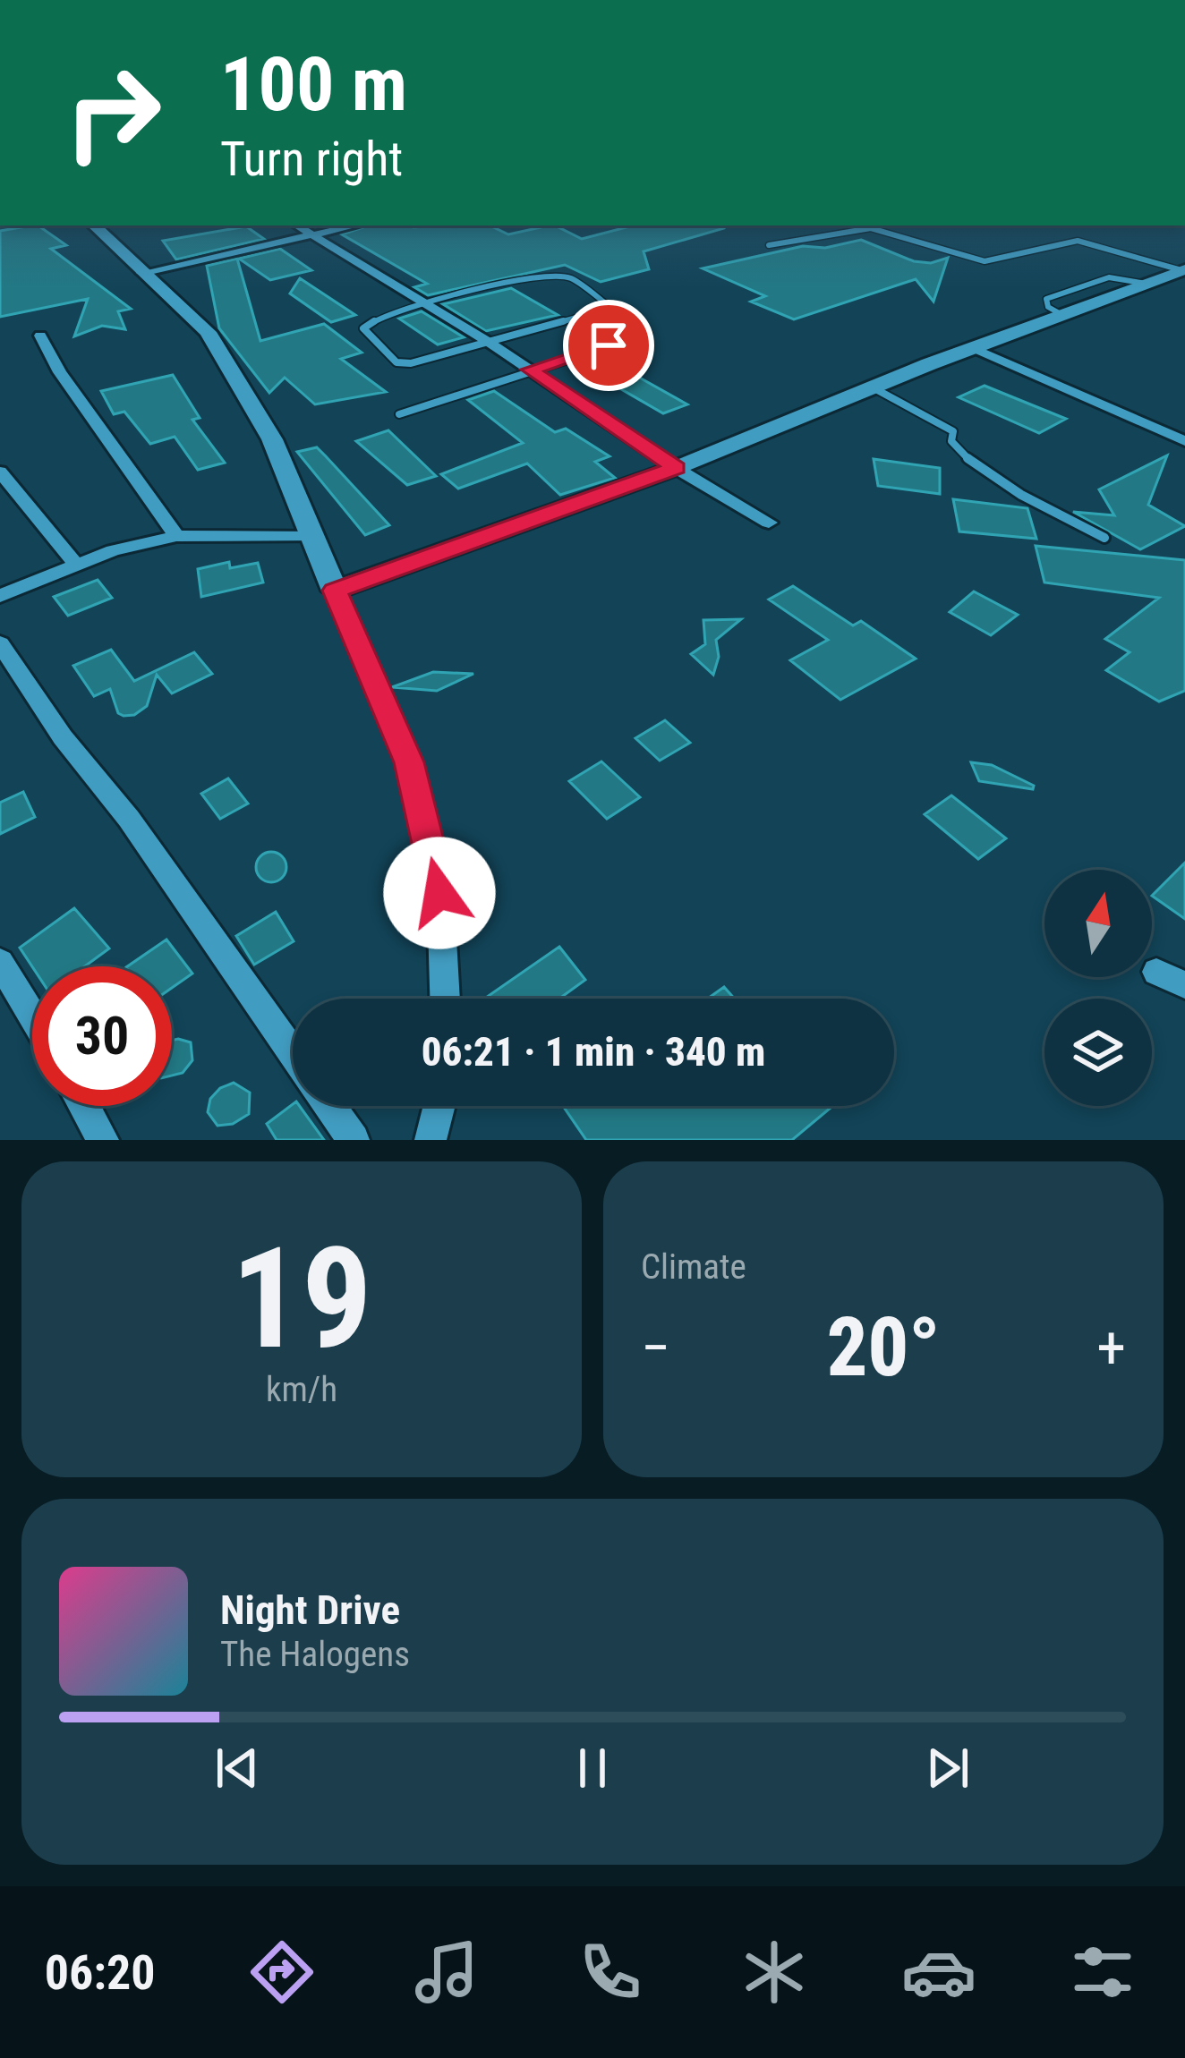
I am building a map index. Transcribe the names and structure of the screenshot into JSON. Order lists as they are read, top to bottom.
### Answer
{
  "north": "top",
  "page": {
    "turn": ["100 m", "Turn right"],
    "limit": "30",
    "trip": "06:21 · 1 min · 340 m",
    "tile": [
      ["19", "km/h"],
      "Climate"
    ],
    "heat": ["−", "20°", "+"],
    "song": ["Night Drive", "The Halogens"],
    "tabs": "06:20"
  }
}
